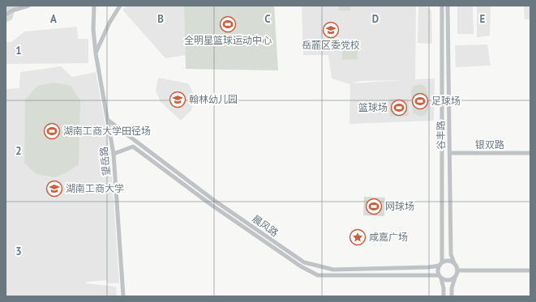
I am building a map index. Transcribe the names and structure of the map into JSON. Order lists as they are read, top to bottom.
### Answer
{
  "streets": {
    "street": [
      "谷丰路",
      "银双路",
      "望岳路",
      "晨风路"
    ]
  },
  "crossings": [
    ["谷丰路", "银双路"],
    ["谷丰路", "晨风路"],
    ["望岳路", "晨风路"]
  ],
  "places": {
    "sports": [
      "全明星篮球运动中心",
      "足球场",
      "篮球场",
      "湖南工商大学田径场",
      "网球场"
    ],
    "school or university": ["岳麓区委党校", "翰林幼儿园", "湖南工商大学"],
    "place": ["咸嘉广场"]
  },
  "grid": {
    "columns": [
      "A",
      "B",
      "C",
      "D",
      "E"
    ],
    "rows": ["1", "2", "3"]
  }
}
